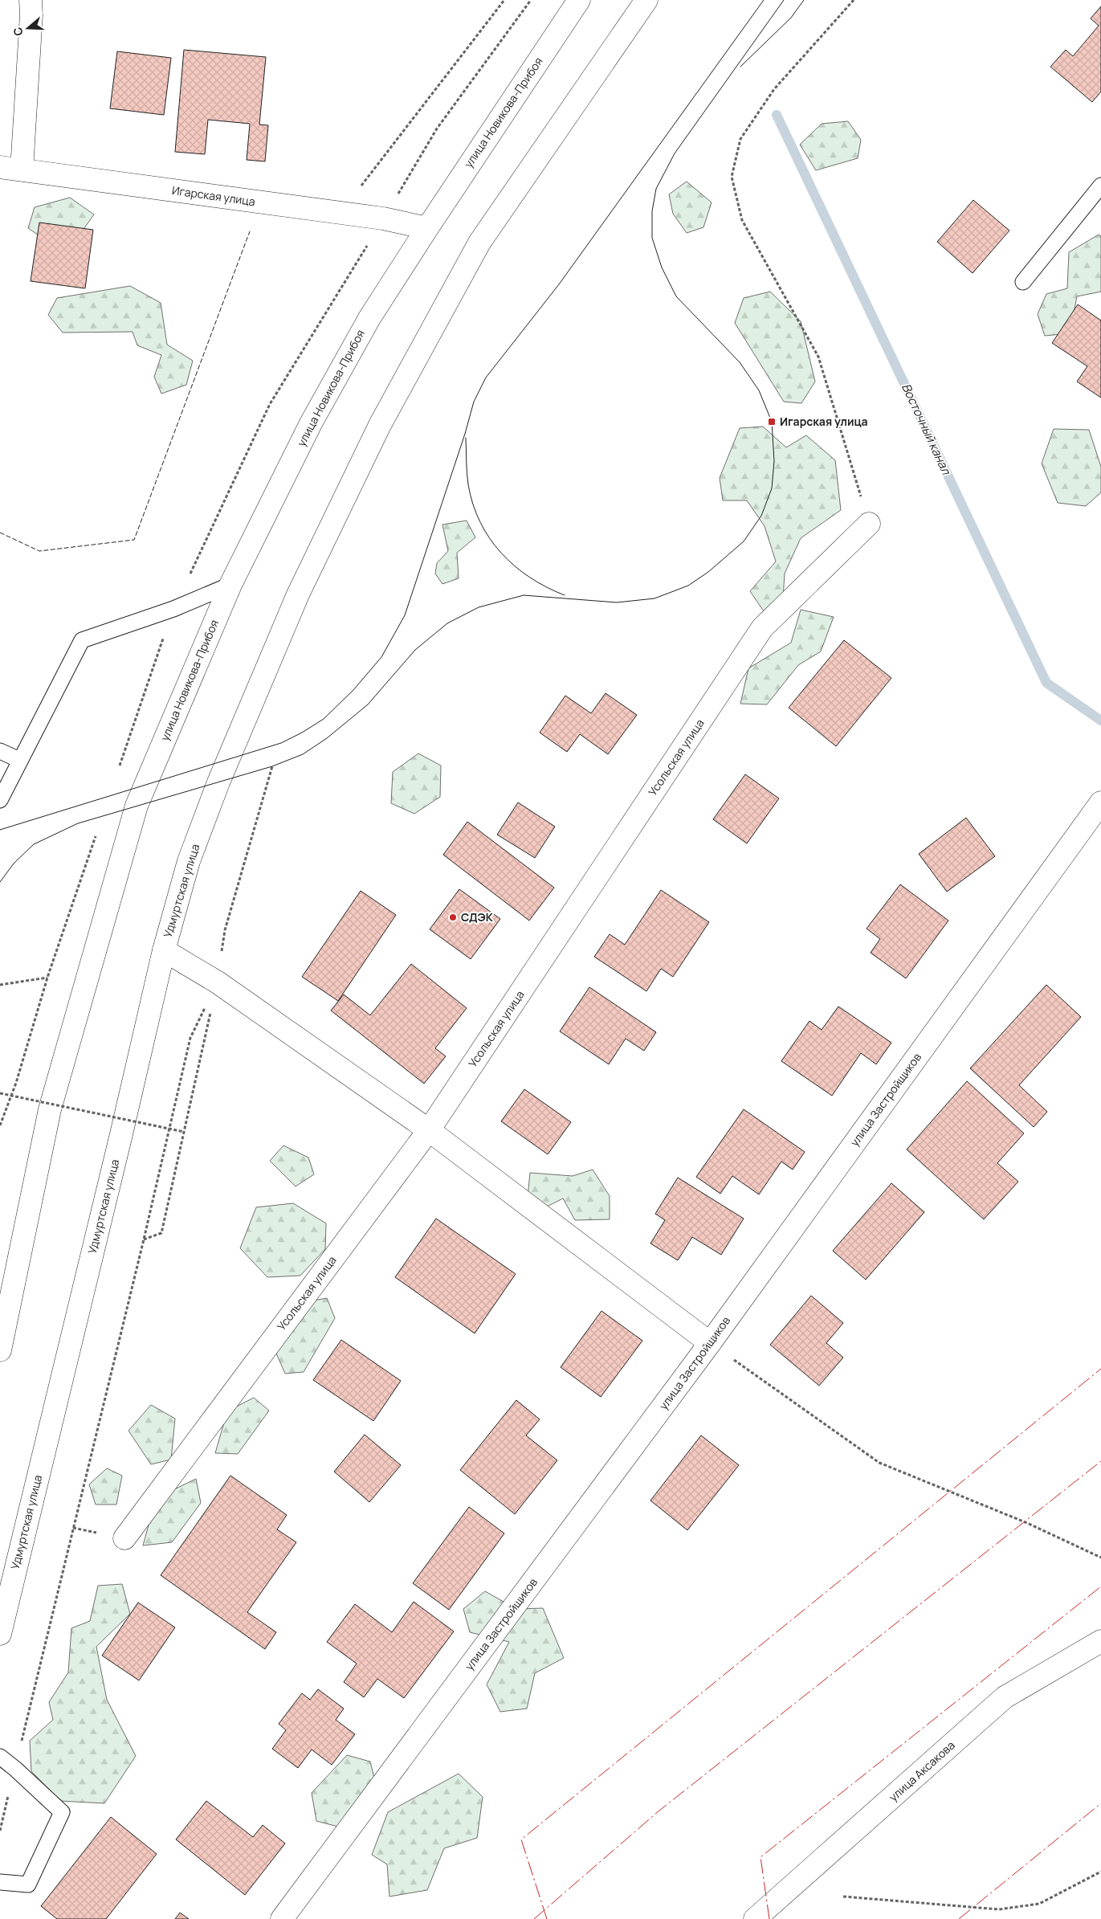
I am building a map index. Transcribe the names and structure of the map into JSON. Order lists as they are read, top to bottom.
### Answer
{
  "streets": {
    "street": [
      "улица Новикова-Прибоя",
      "Игарская улица",
      "Усольская улица",
      "Удмуртская улица",
      "улица Застройщиков",
      "улица Аксакова"
    ]
  },
  "crossings": [
    ["улица Новикова-Прибоя", "Игарская улица"]
  ],
  "water": ["Восточный канал"],
  "places": {
    "transit": ["Игарская улица"],
    "other": ["СДЭК"]
  },
  "north": "left"
}
